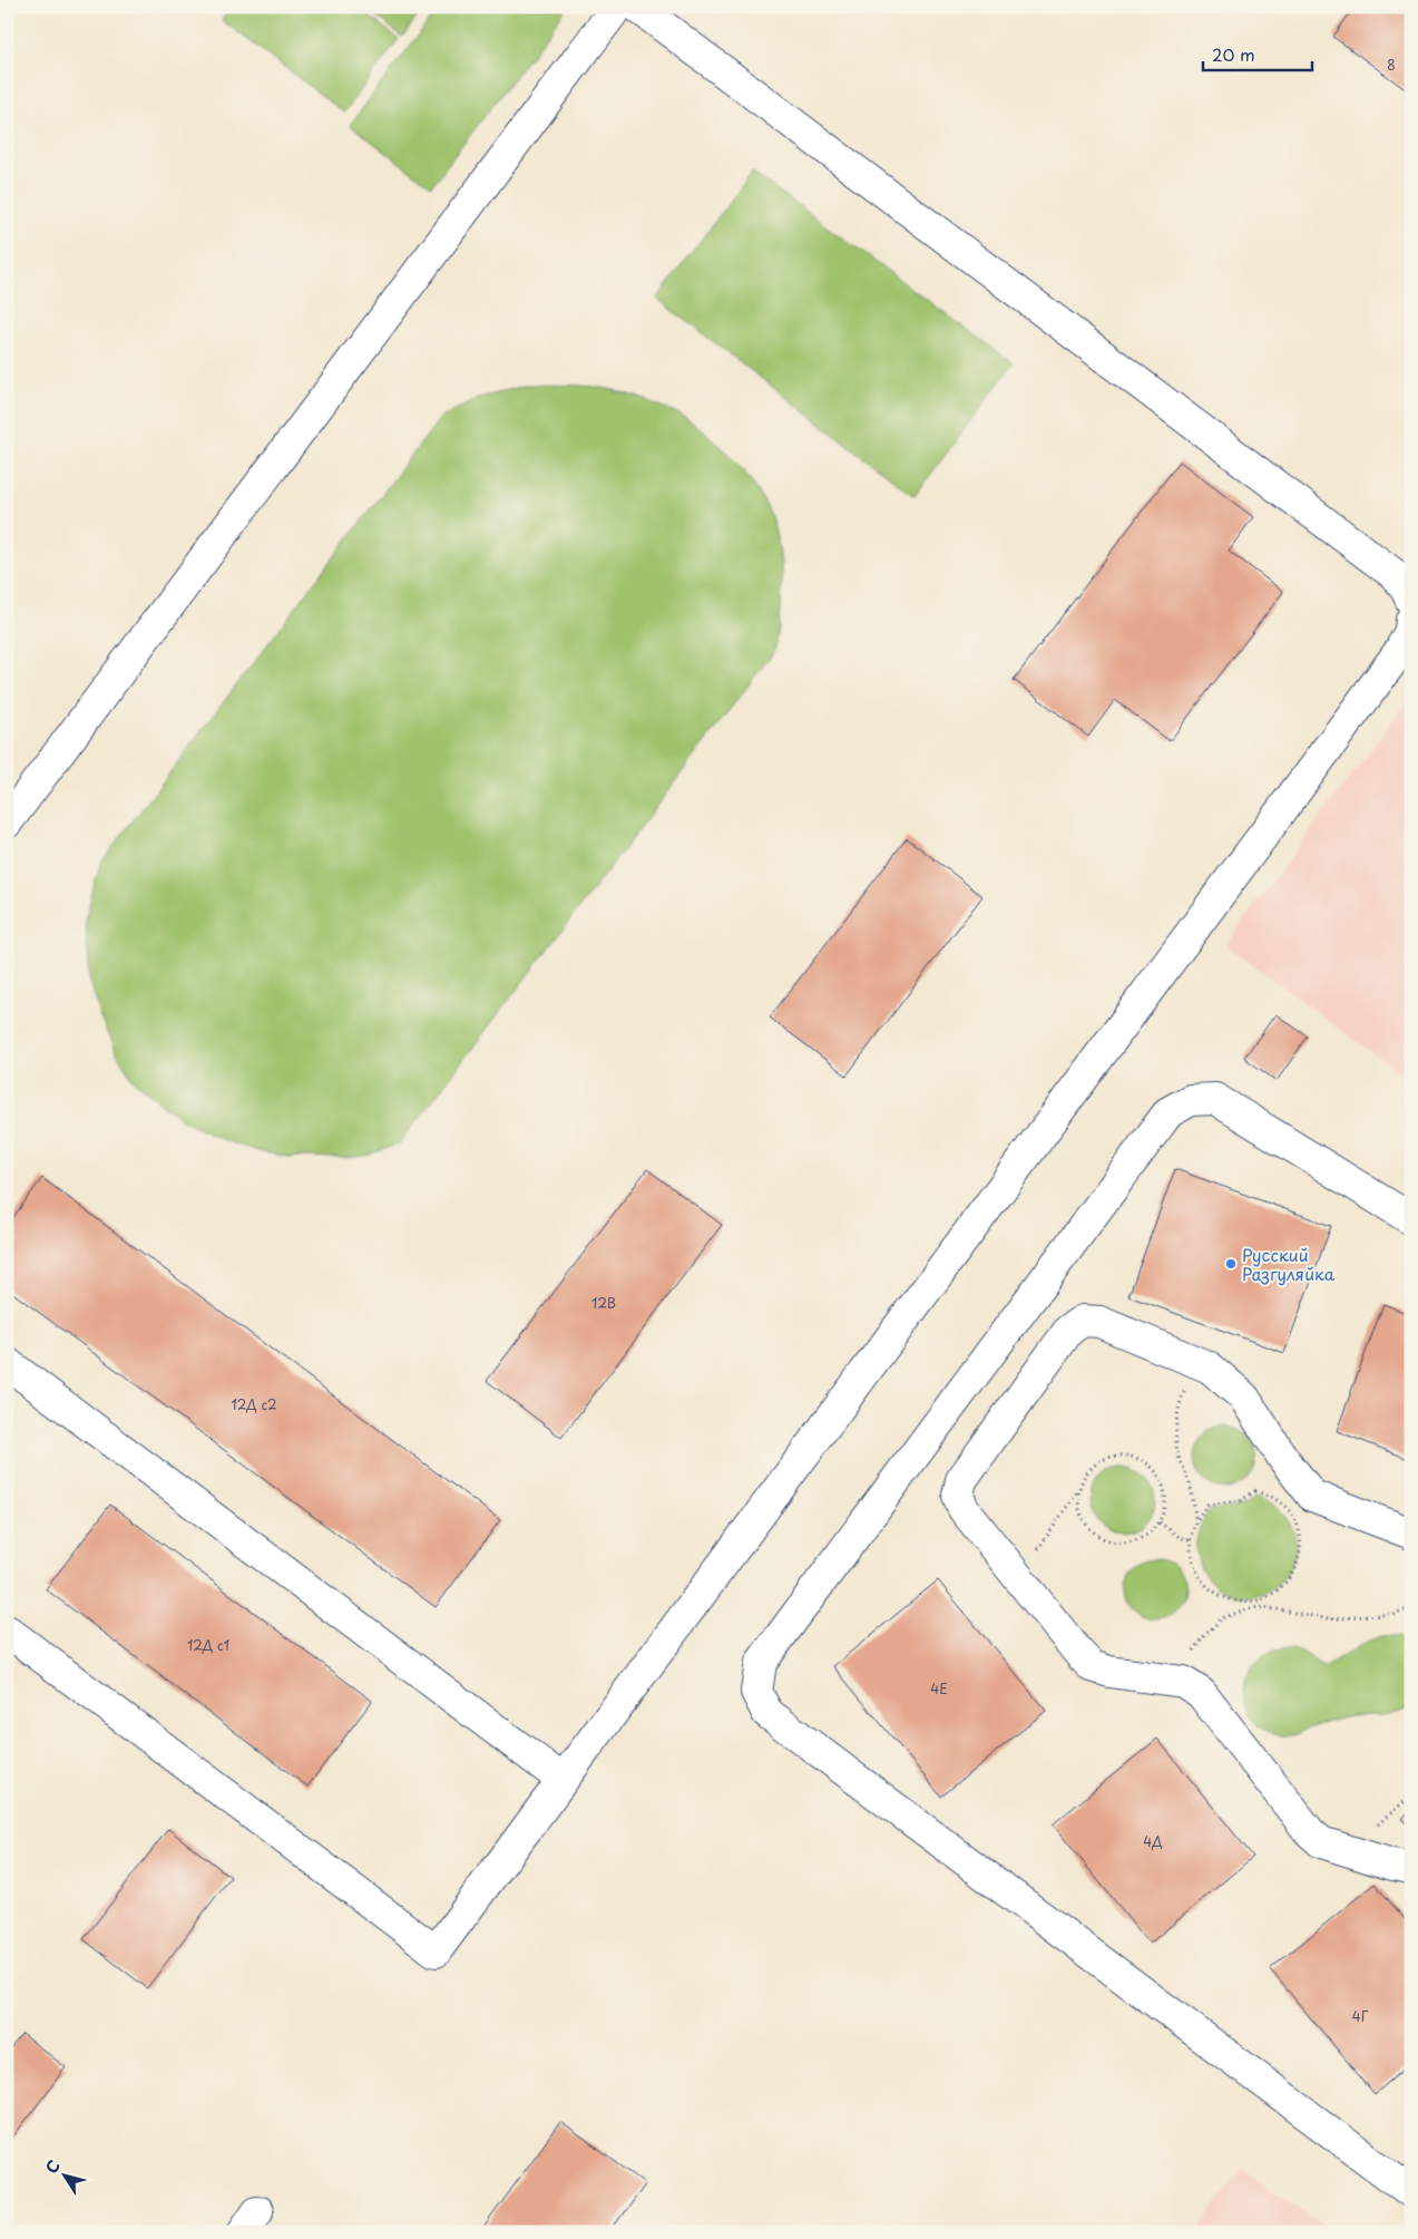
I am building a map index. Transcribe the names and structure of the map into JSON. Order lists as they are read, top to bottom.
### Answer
{
  "places": ["Русский Разгуляйка"],
  "house_numbers": [
    "8",
    "12В",
    "12Д с2",
    "12Д с1",
    "4Е",
    "4Д",
    "4Г"
  ],
  "scale_bar": "20 m",
  "north": "top left"
}
